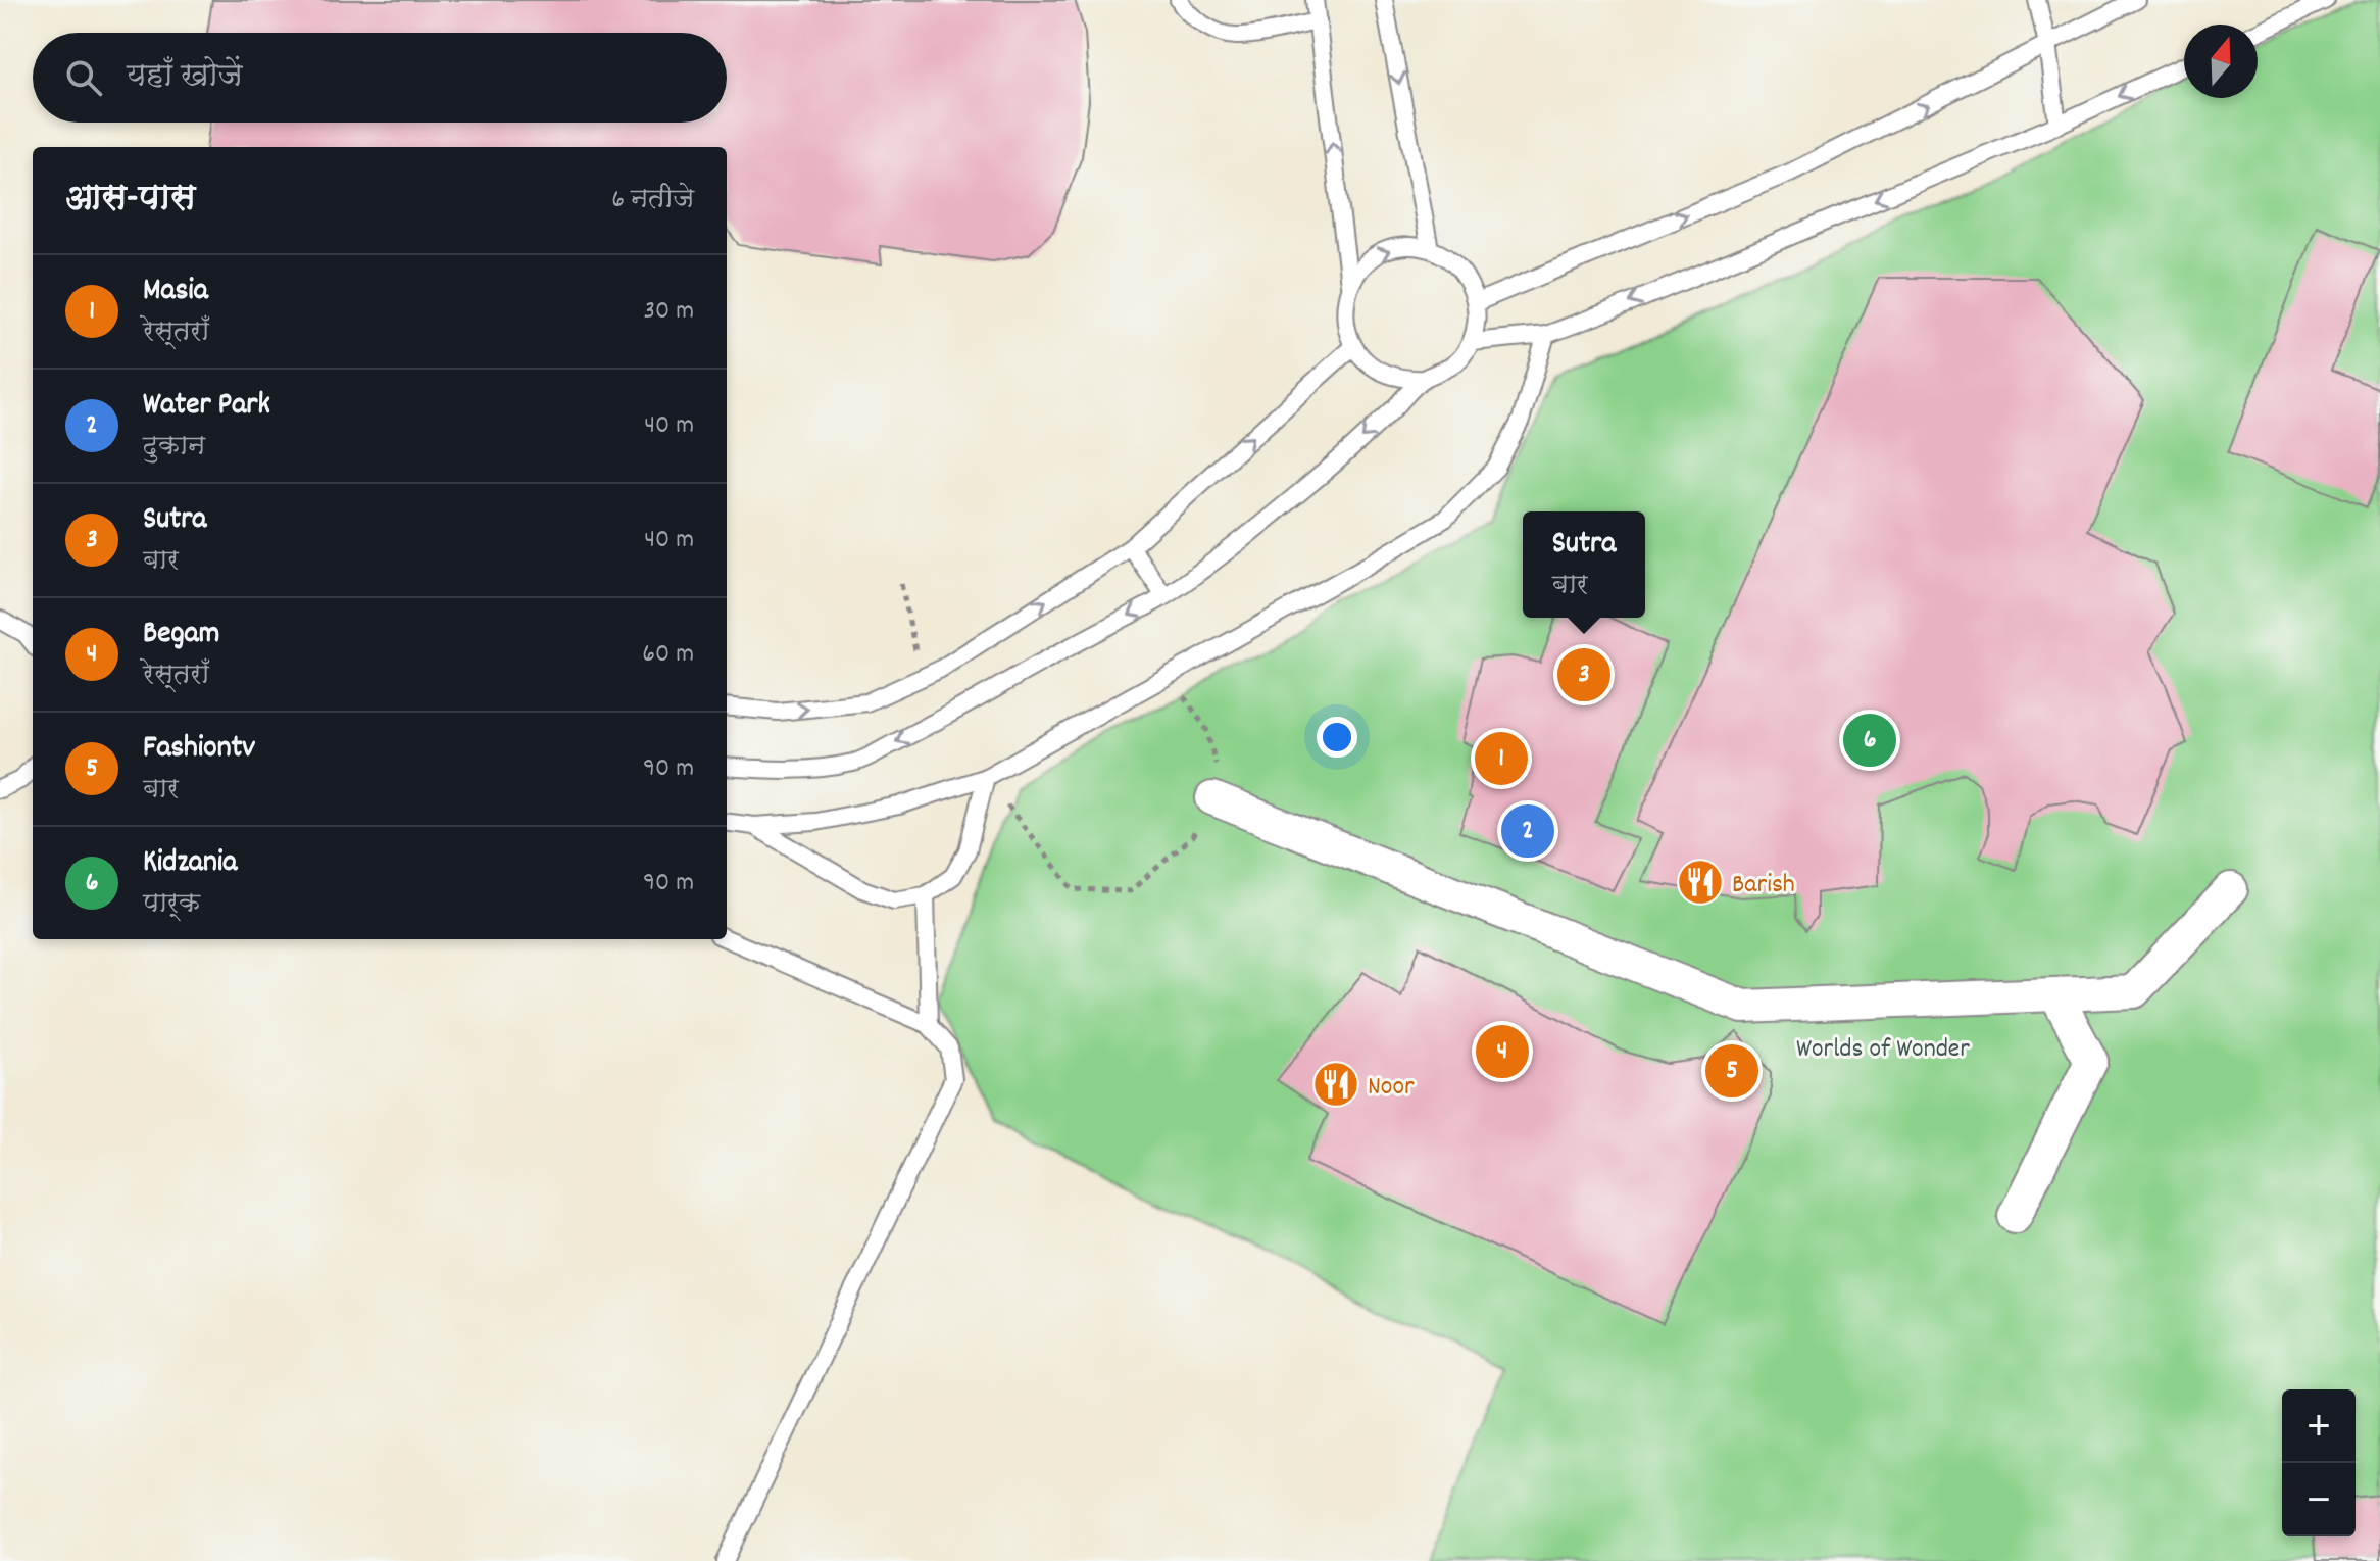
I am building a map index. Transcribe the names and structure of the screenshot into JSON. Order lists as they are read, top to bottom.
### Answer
{
  "parks": ["Worlds of Wonder"],
  "places": {
    "restaurant": ["Barish", "Noor"]
  },
  "north": "top",
  "page": {
    "search": "यहाँ खोजें",
    "heading": ["आस-पास", "6 नतीजे"],
    "list": [
      {
        "mark": "1",
        "name": "Masia",
        "note": "रेस्तराँ",
        "value": "30 m"
      },
      {
        "mark": "2",
        "name": "Water Park",
        "note": "दुकान",
        "value": "40 m"
      },
      {
        "mark": "3",
        "name": "Sutra",
        "note": "बार",
        "value": "40 m"
      },
      {
        "mark": "4",
        "name": "Begam",
        "note": "रेस्तराँ",
        "value": "60 m"
      },
      {
        "mark": "5",
        "name": "Fashiontv",
        "note": "बार",
        "value": "90 m"
      },
      {
        "mark": "6",
        "name": "Kidzania",
        "note": "पार्क",
        "value": "90 m"
      }
    ],
    "popup": ["Sutra", "बार"],
    "pins": [
      "3",
      "6",
      "1",
      "2",
      "4",
      "5"
    ],
    "map_buttons": ["+", "−"]
  }
}
